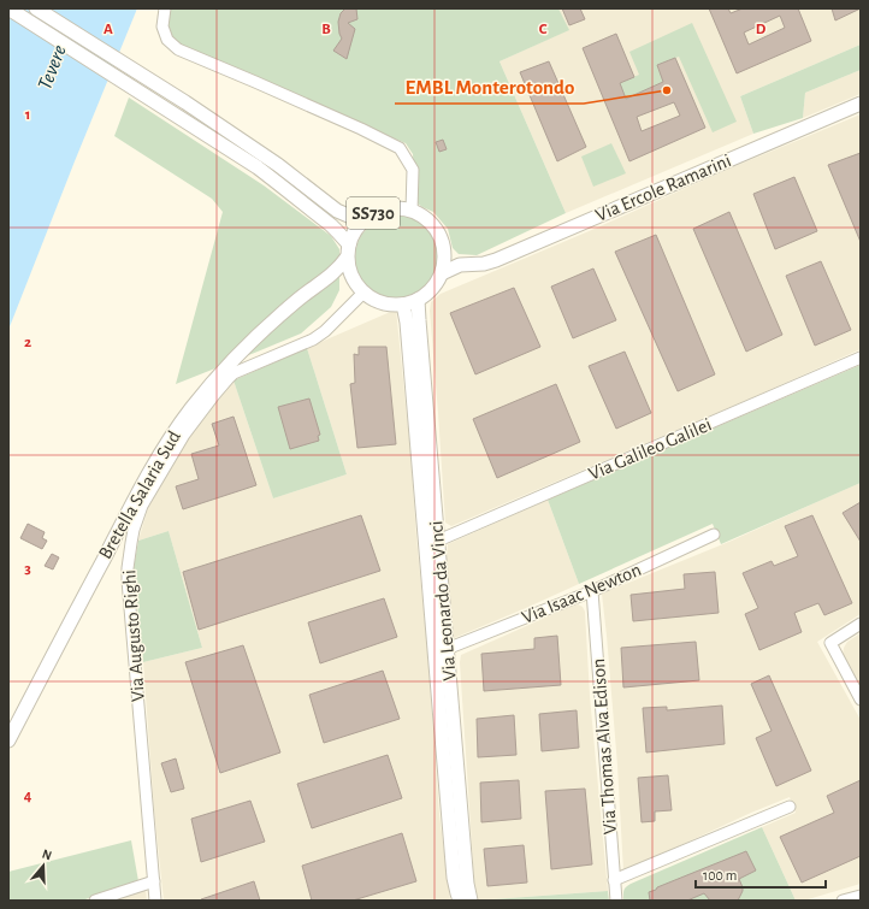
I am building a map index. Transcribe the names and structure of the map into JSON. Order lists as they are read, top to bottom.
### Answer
{
  "streets": {
    "main road": [
      "Via Ercole Ramarini",
      "SS730",
      "Bretella Salaria Sud",
      "Via Leonardo da Vinci"
    ],
    "street": [
      "Via Galileo Galilei",
      "Via Isaac Newton",
      "Via Augusto Righi",
      "Via Thomas Alva Edison"
    ]
  },
  "crossings": [
    ["Via Ercole Ramarini", "SS730"],
    ["Via Ercole Ramarini", "Bretella Salaria Sud"],
    ["Via Ercole Ramarini", "Via Leonardo da Vinci"],
    ["Via Ercole Ramarini", "Via Augusto Righi"],
    ["SS730", "Bretella Salaria Sud"],
    ["SS730", "Via Leonardo da Vinci"],
    ["SS730", "Via Augusto Righi"],
    ["Via Galileo Galilei", "Via Leonardo da Vinci"],
    ["Bretella Salaria Sud", "Via Leonardo da Vinci"],
    ["Bretella Salaria Sud", "Via Augusto Righi"],
    ["Via Isaac Newton", "Via Leonardo da Vinci"],
    ["Via Isaac Newton", "Via Thomas Alva Edison"],
    ["Via Leonardo da Vinci", "Via Augusto Righi"]
  ],
  "water": ["Tevere"],
  "places": ["EMBL Monterotondo"],
  "scale_bar": "100 m",
  "north": "top",
  "grid": {
    "columns": [
      "A",
      "B",
      "C",
      "D"
    ],
    "rows": [
      "1",
      "2",
      "3",
      "4"
    ]
  }
}
